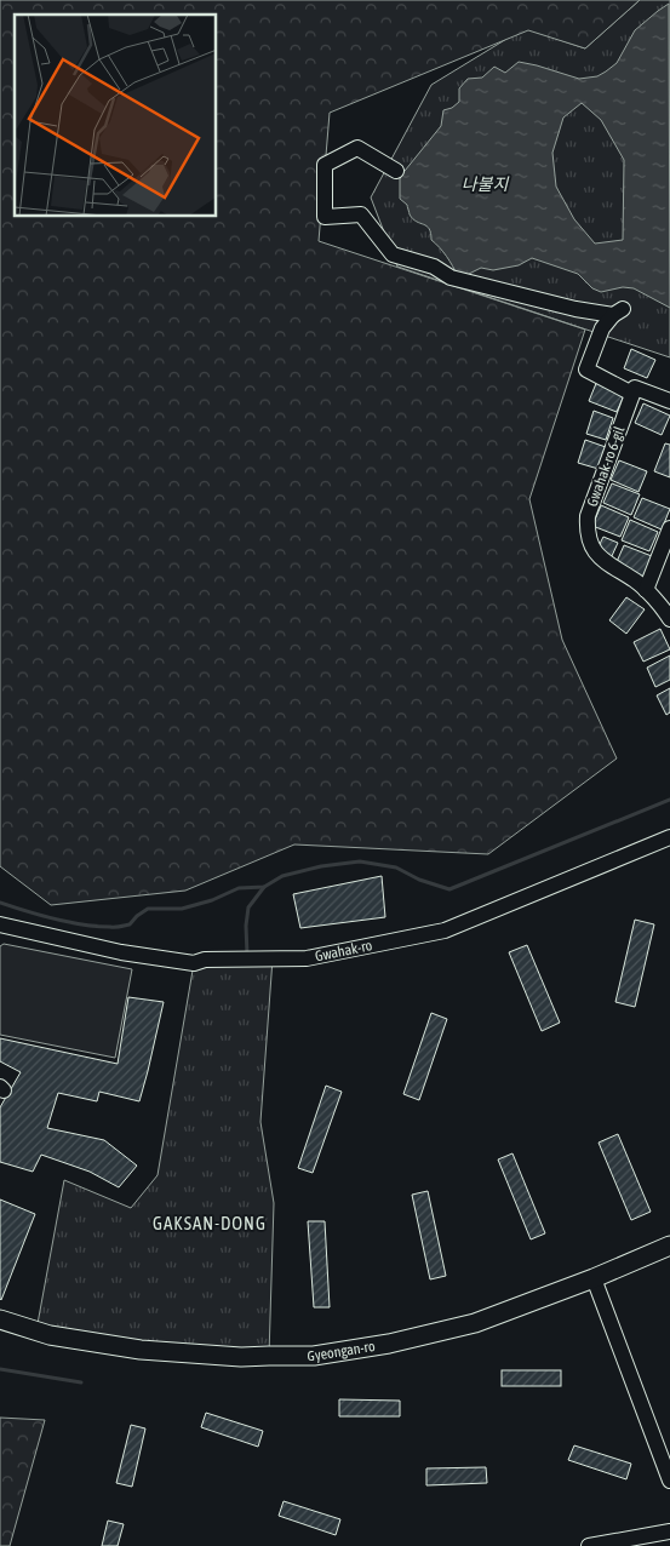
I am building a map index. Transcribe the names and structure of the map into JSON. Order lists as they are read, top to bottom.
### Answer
{
  "streets": {
    "main road": ["Gyeongan-ro"],
    "street": ["Gwahak-ro 6-gil", "Gwahak-ro"]
  },
  "districts": ["GAKSAN-DONG"],
  "water": ["나불지"]
}
